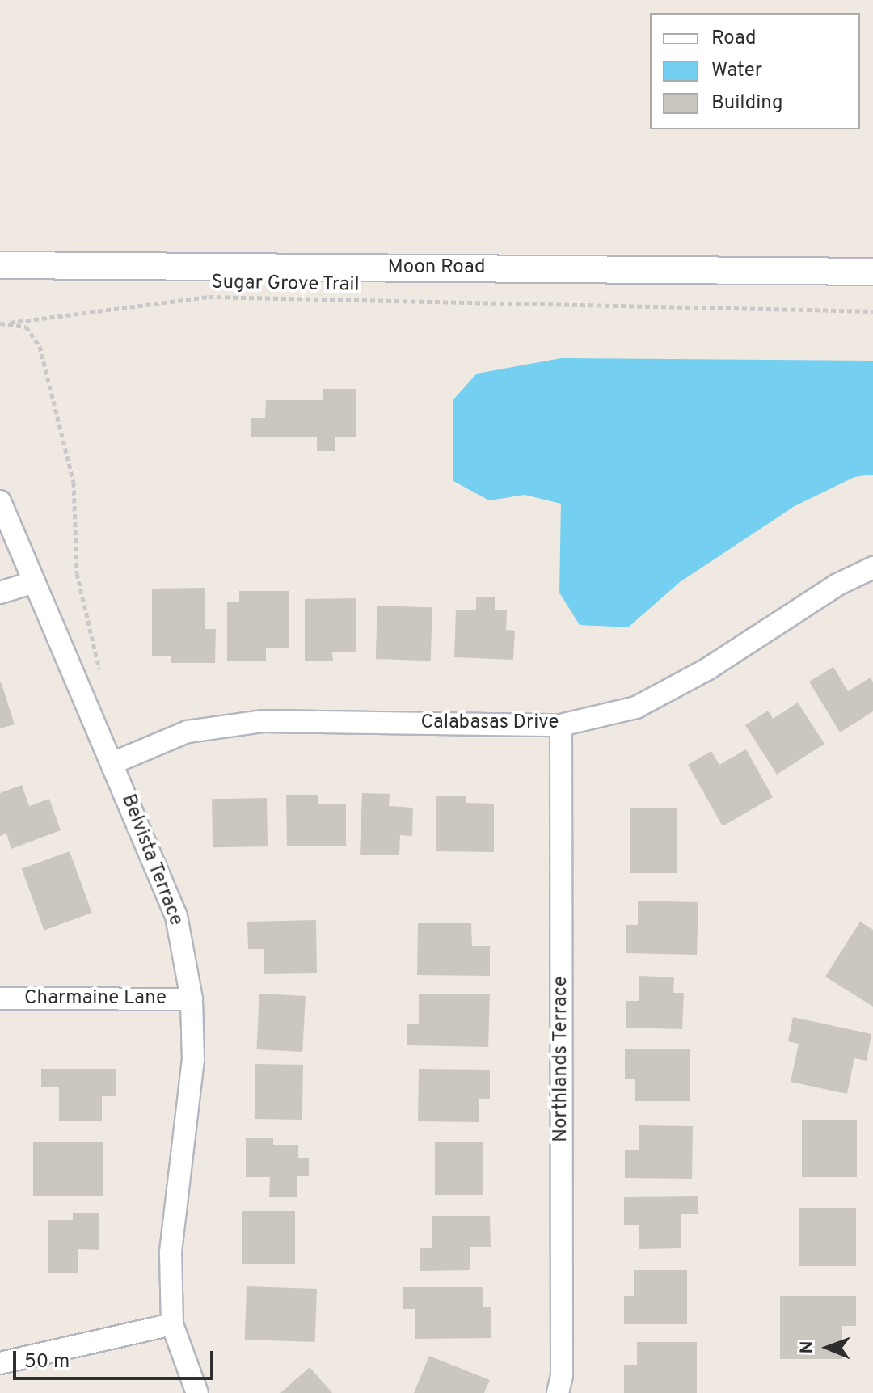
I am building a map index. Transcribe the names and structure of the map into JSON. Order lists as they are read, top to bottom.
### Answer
{
  "streets": {
    "street": [
      "Moon Road",
      "Calabasas Drive",
      "Belvista Terrace",
      "Charmaine Lane",
      "Northlands Terrace"
    ],
    "path": ["Sugar Grove Trail"]
  },
  "crossings": [
    ["Calabasas Drive", "Belvista Terrace"],
    ["Calabasas Drive", "Northlands Terrace"],
    ["Belvista Terrace", "Charmaine Lane"]
  ],
  "legend": ["Road", "Water", "Building"],
  "scale_bar": "50 m",
  "north": "left"
}
